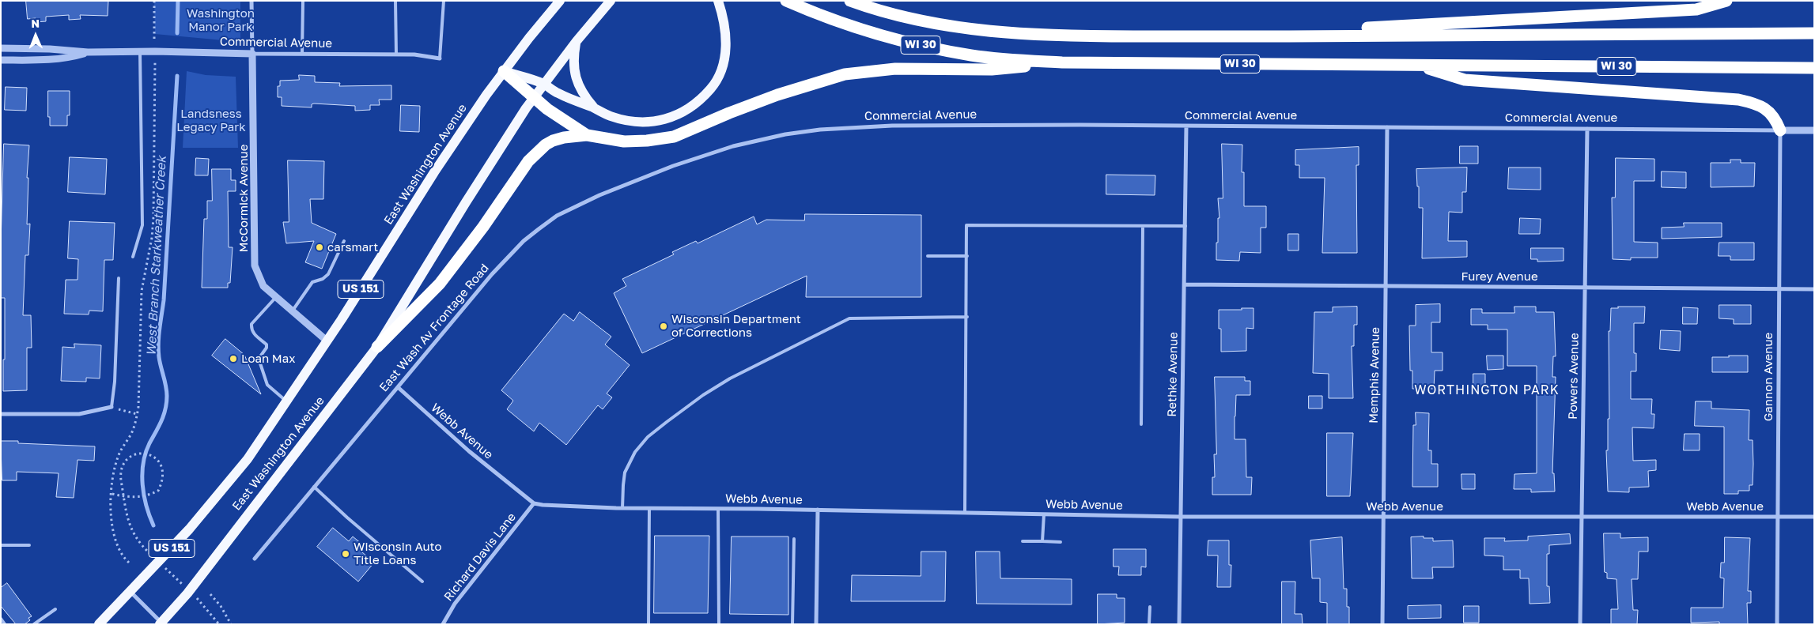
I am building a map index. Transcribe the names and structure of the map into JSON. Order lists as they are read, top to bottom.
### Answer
{
  "streets": {
    "highway": ["WI 30"],
    "main road": ["East Washington Avenue", "US 151"],
    "street": [
      "Commercial Avenue",
      "McCormick Avenue",
      "Furey Avenue",
      "East Wash Av Frontage Road",
      "Rethke Avenue",
      "Memphis Avenue",
      "Powers Avenue",
      "Gannon Avenue",
      "Webb Avenue",
      "Richard Davis Lane"
    ]
  },
  "crossings": [
    ["Commercial Avenue", "McCormick Avenue"],
    ["Commercial Avenue", "East Wash Av Frontage Road"],
    ["Commercial Avenue", "Rethke Avenue"],
    ["Commercial Avenue", "Memphis Avenue"],
    ["Commercial Avenue", "Powers Avenue"],
    ["Commercial Avenue", "Gannon Avenue"],
    ["East Washington Avenue", "McCormick Avenue"],
    ["Furey Avenue", "Rethke Avenue"],
    ["Furey Avenue", "Memphis Avenue"],
    ["Furey Avenue", "Powers Avenue"],
    ["Furey Avenue", "Gannon Avenue"],
    ["East Wash Av Frontage Road", "Webb Avenue"],
    ["Rethke Avenue", "Webb Avenue"],
    ["Memphis Avenue", "Webb Avenue"],
    ["Powers Avenue", "Webb Avenue"],
    ["Gannon Avenue", "Webb Avenue"],
    ["Webb Avenue", "Richard Davis Lane"]
  ],
  "districts": ["WORTHINGTON PARK"],
  "water": ["West Branch Starkweather Creek"],
  "parks": ["Washington Manor Park", "Landsness Legacy Park"],
  "places": [
    "carsmart",
    "Wisconsin Department of Corrections",
    "Loan Max",
    "Wisconsin Auto Title Loans"
  ],
  "north": "top"
}
